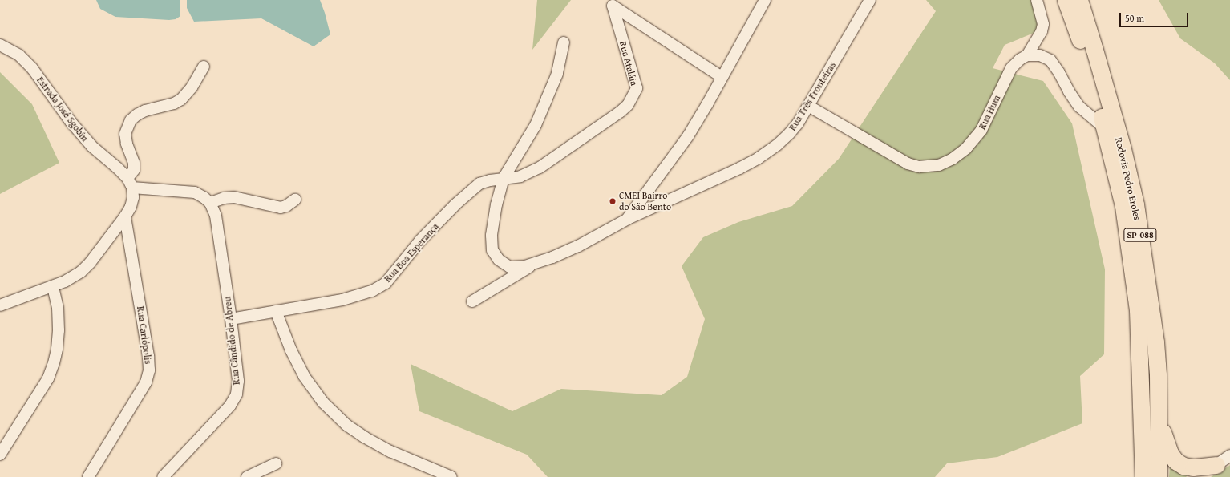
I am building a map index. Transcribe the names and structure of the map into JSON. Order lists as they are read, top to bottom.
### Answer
{
  "streets": {
    "highway": ["Rodovia Pedro Eroles", "SP-088"],
    "street": [
      "Rua Ataláia",
      "Rua Três Fronteiras",
      "Estrada José Sgobin",
      "Rua Hum",
      "Rua Boa Esperança",
      "Rua Carlópolis",
      "Rua Cândido de Abreu"
    ]
  },
  "crossings": [
    ["Rua Ataláia", "Rua Três Fronteiras"],
    ["Rua Ataláia", "Rua Boa Esperança"],
    ["Rua Três Fronteiras", "Rua Hum"],
    ["Rua Três Fronteiras", "Rua Boa Esperança"],
    ["Rua Boa Esperança", "Rua Cândido de Abreu"]
  ],
  "places": ["CMEI Bairro do São Bento"],
  "scale_bar": "50 m"
}
